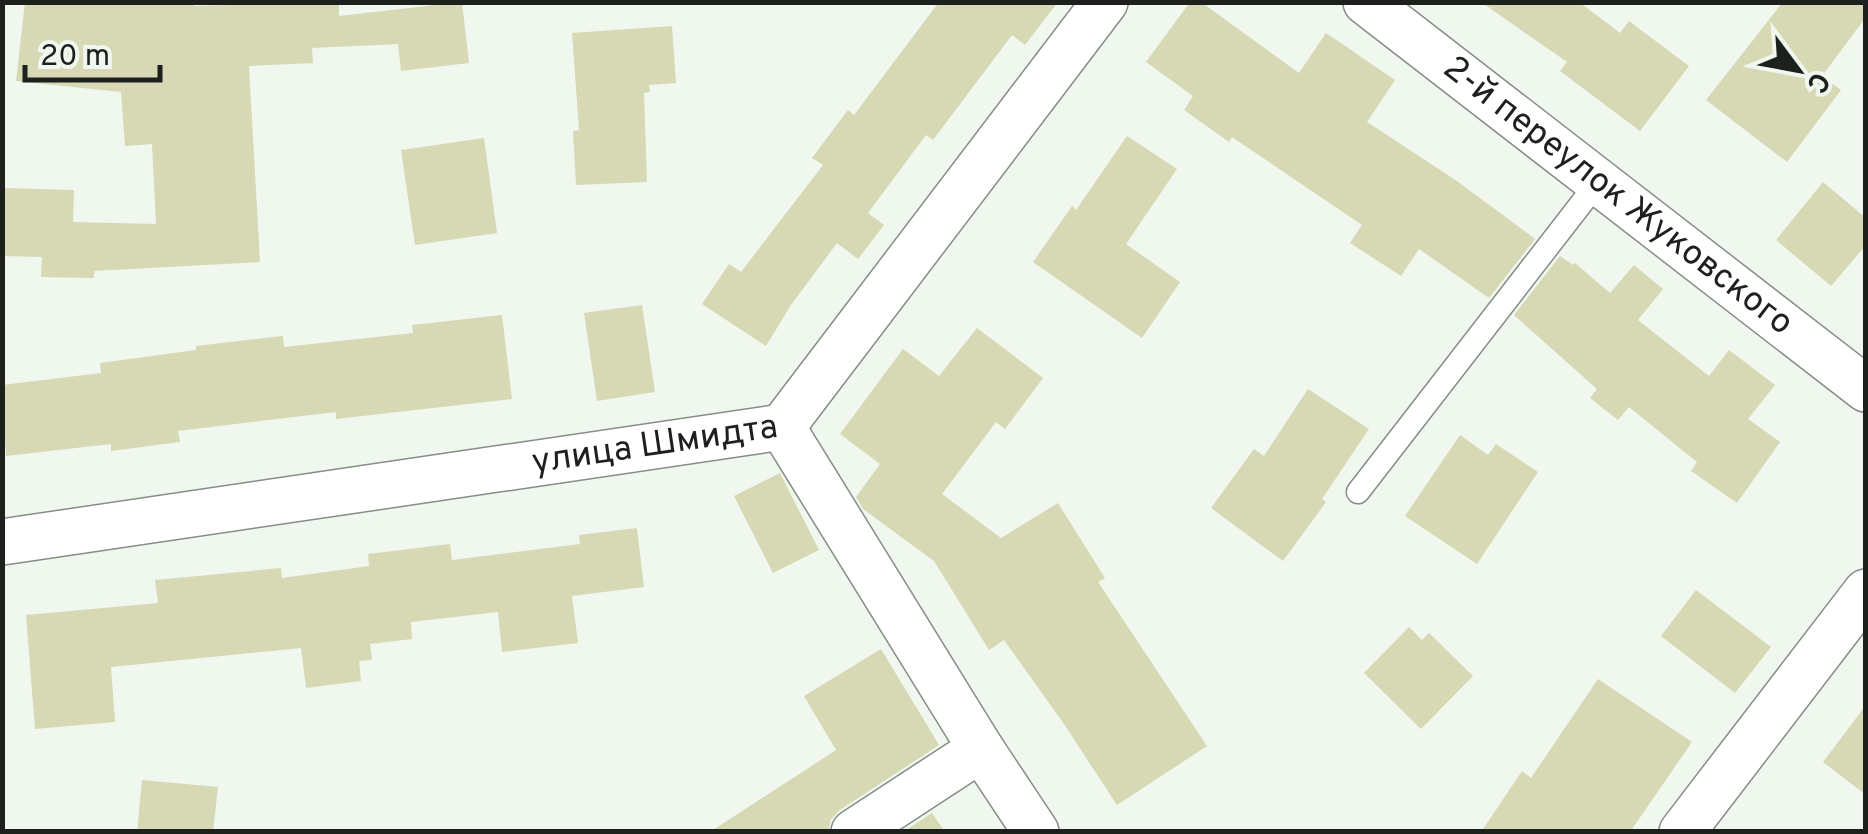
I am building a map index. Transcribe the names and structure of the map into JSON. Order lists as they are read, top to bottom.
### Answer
{
  "streets": {
    "street": ["2-й переулок Жуковского", "улица Шмидта"]
  },
  "scale_bar": "20 m",
  "north": "bottom right"
}
